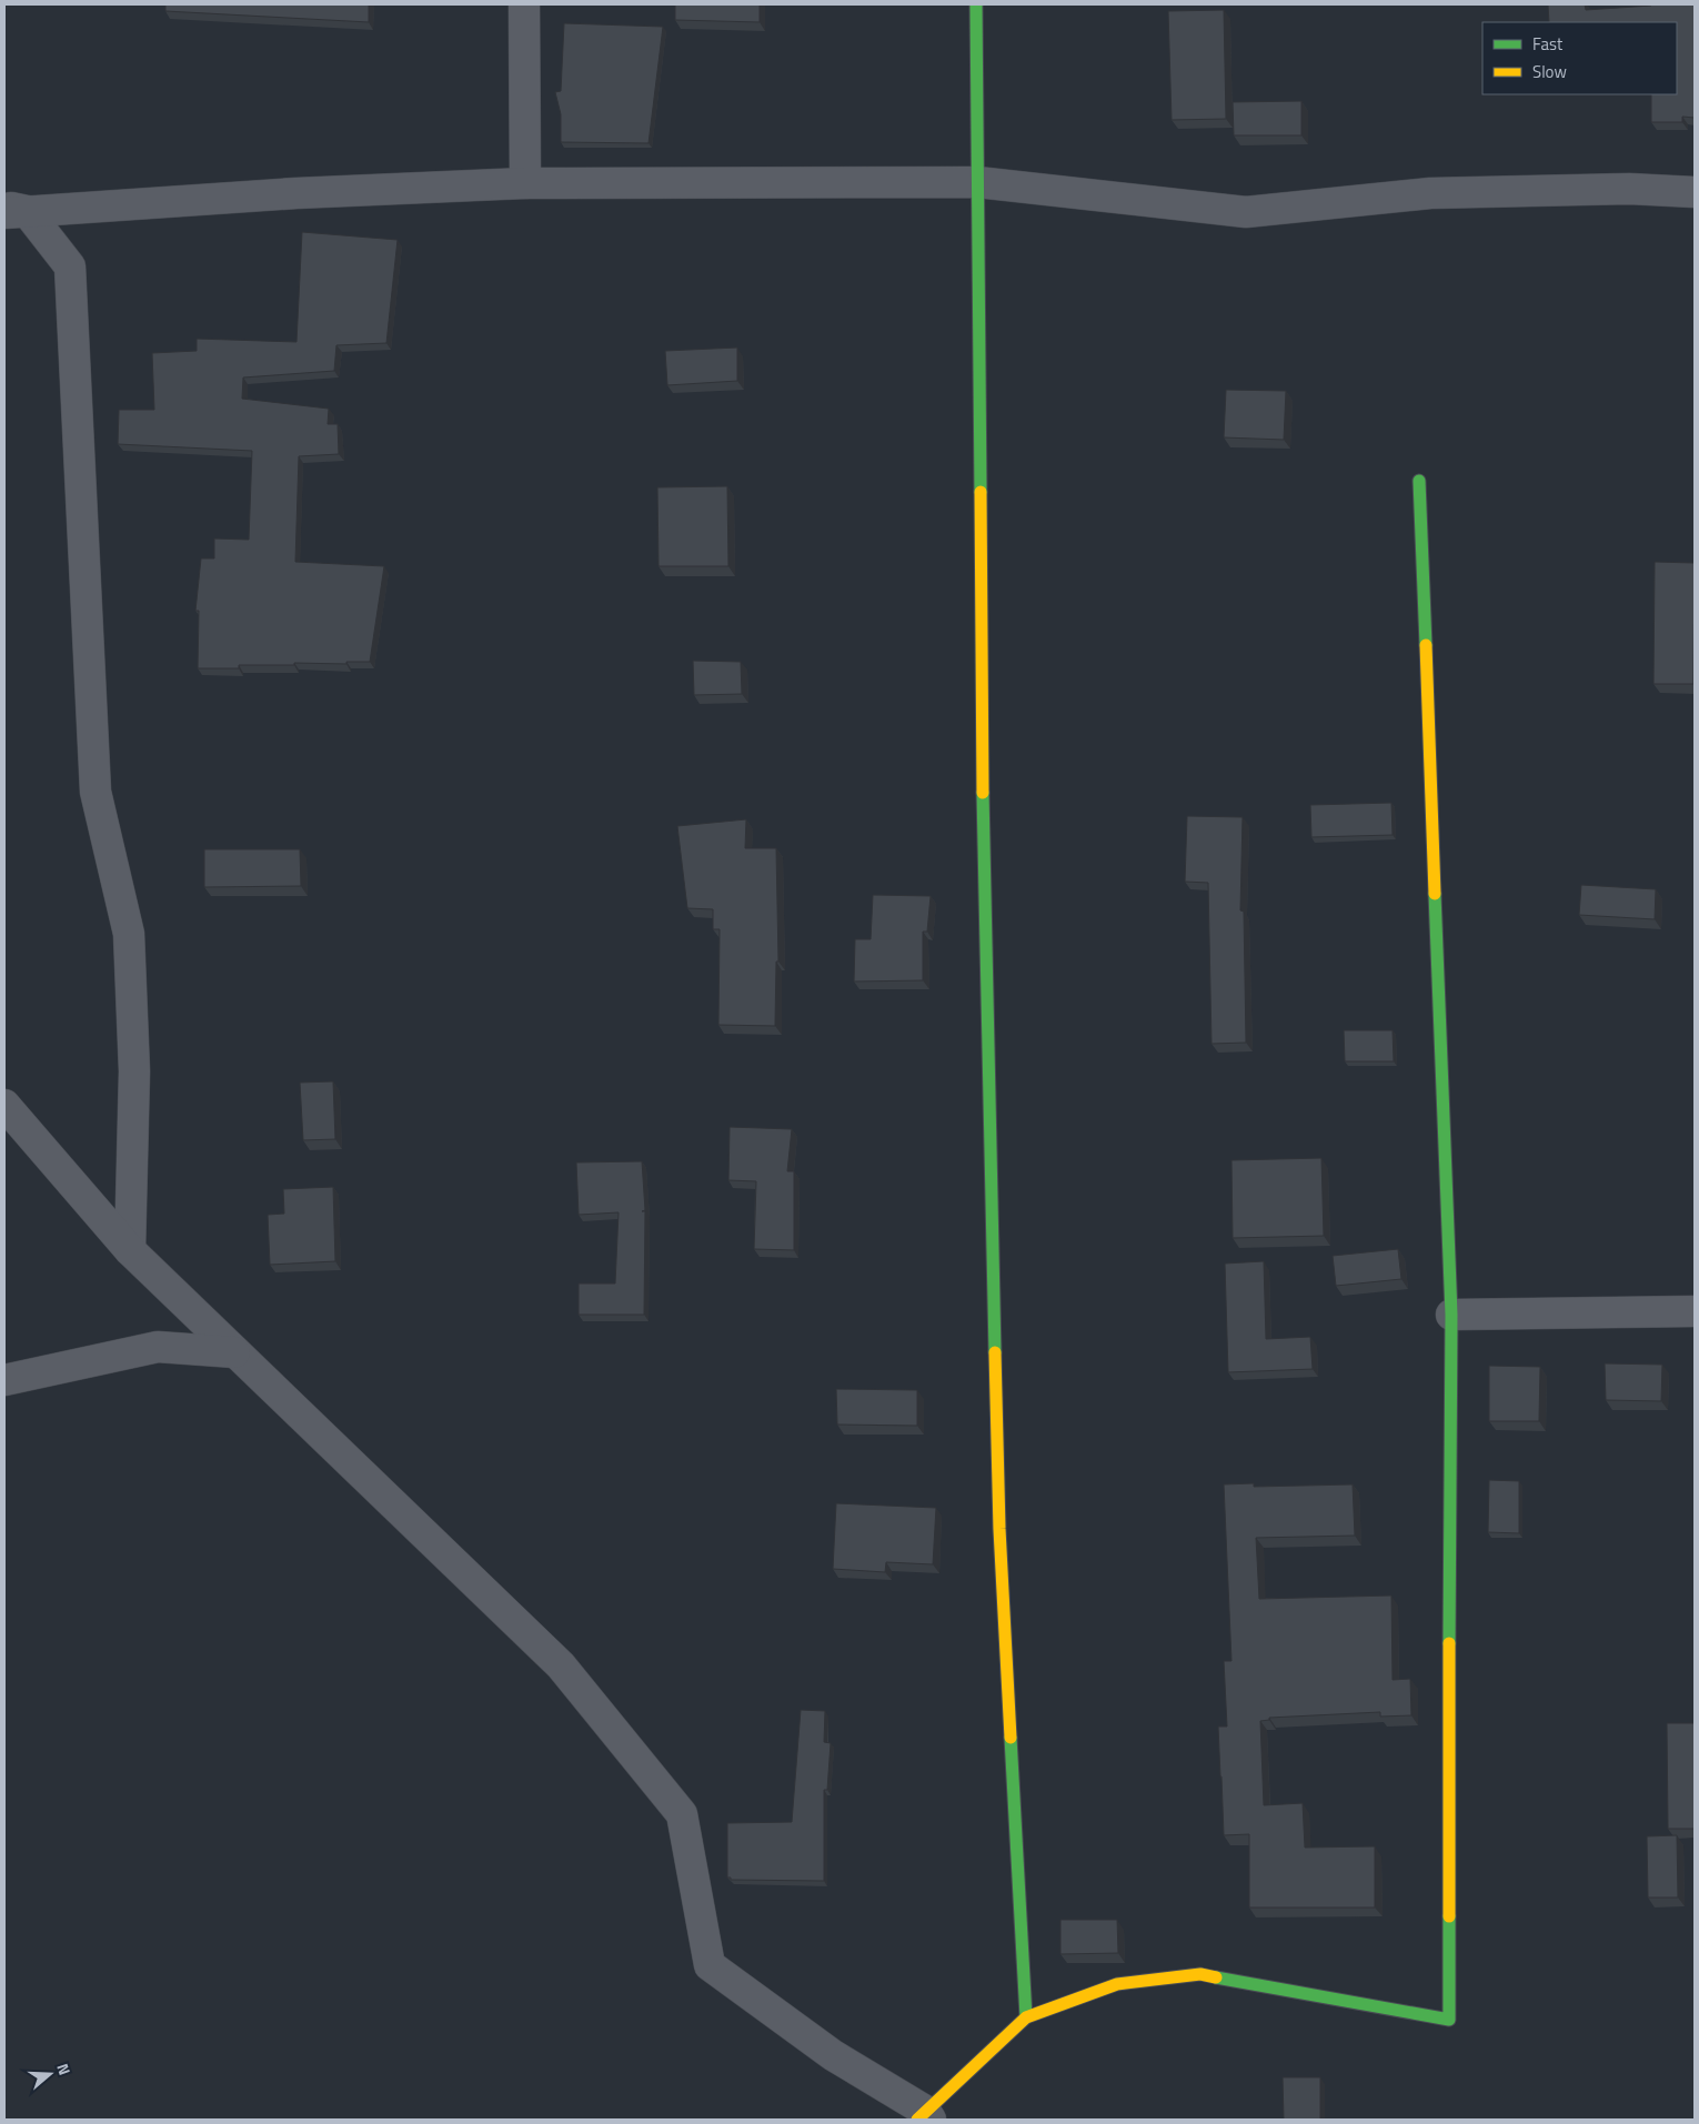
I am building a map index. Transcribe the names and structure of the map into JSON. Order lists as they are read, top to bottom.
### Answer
{
  "legend": ["Fast", "Slow"],
  "north": "right"
}
